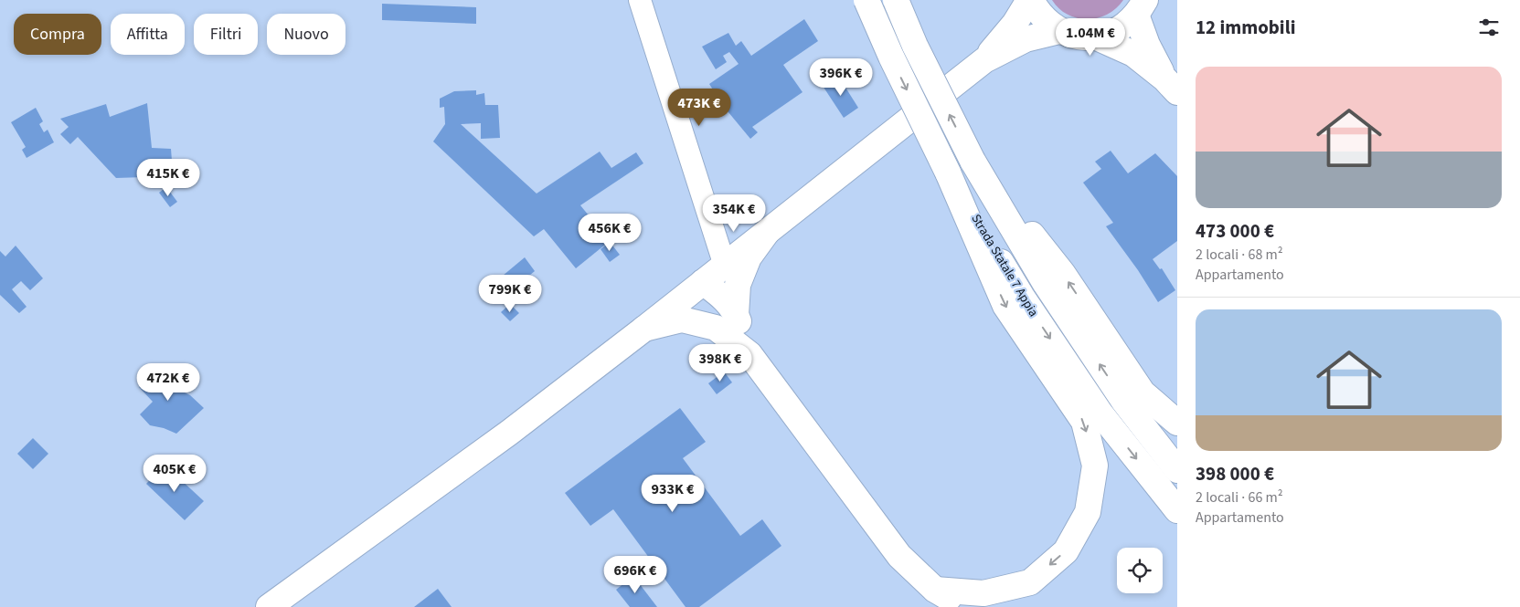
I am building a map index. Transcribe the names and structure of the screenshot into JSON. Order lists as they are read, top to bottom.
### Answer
{
  "streets": {
    "main road": ["Strada Statale 7 Appia"]
  },
  "page": {
    "heading": "12 immobili",
    "chip": [
      "Compra",
      "Affitta",
      "Filtri",
      "Nuovo"
    ],
    "price": [
      "1.04M €",
      "396K €",
      "473K €",
      "415K €",
      "354K €",
      "456K €",
      "799K €",
      "398K €",
      "472K €",
      "405K €",
      "933K €",
      "696K €"
    ],
    "list": [
      {
        "name": "473 000 €",
        "note": "2 locali · 68 m² · Appartamento"
      },
      {
        "name": "398 000 €",
        "note": "2 locali · 66 m² · Appartamento"
      }
    ]
  }
}
